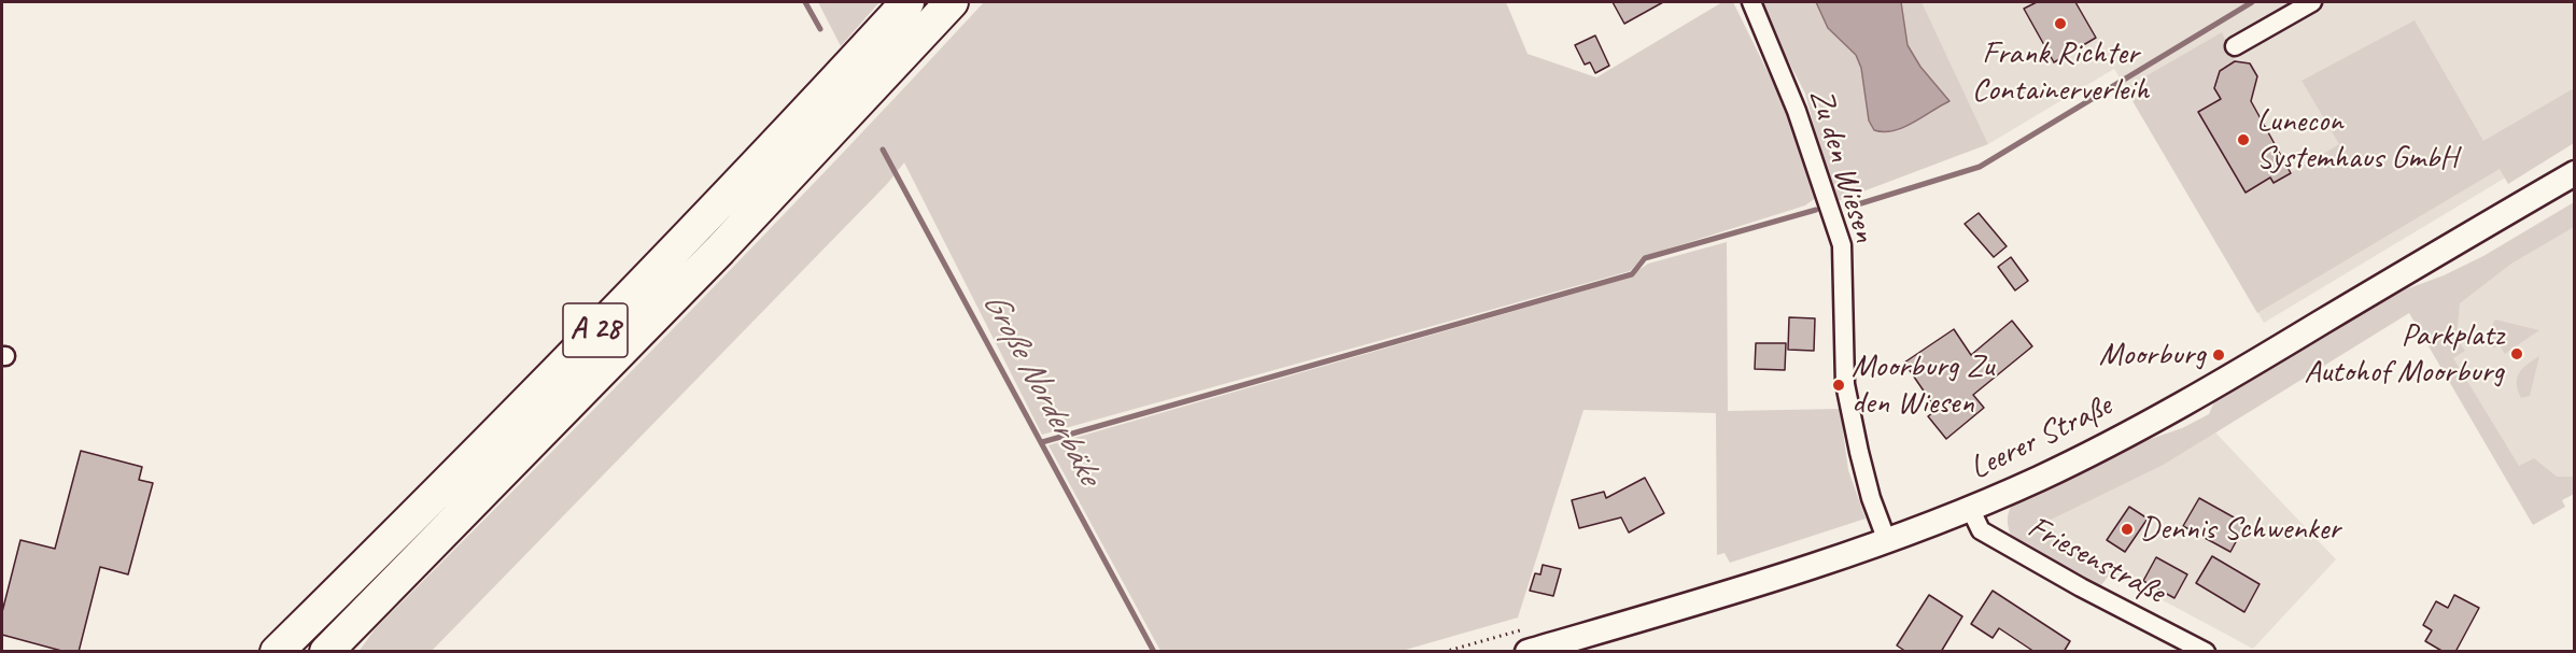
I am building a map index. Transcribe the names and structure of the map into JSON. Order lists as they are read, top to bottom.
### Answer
{
  "streets": {
    "highway": ["A 28"],
    "main road": ["Leerer Straße"],
    "street": ["Zu den Wiesen", "Friesenstraße"]
  },
  "crossings": [
    ["Zu den Wiesen", "Leerer Straße"],
    ["Leerer Straße", "Friesenstraße"]
  ],
  "water": ["Große Norderbäke"],
  "places": [
    "Frank Richter Containerverleih",
    "Lunecon Systemhaus GmbH",
    "Parkplatz Autohof Moorburg",
    "Moorburg",
    "Moorburg Zu den Wiesen",
    "Dennis Schwenker"
  ]
}
